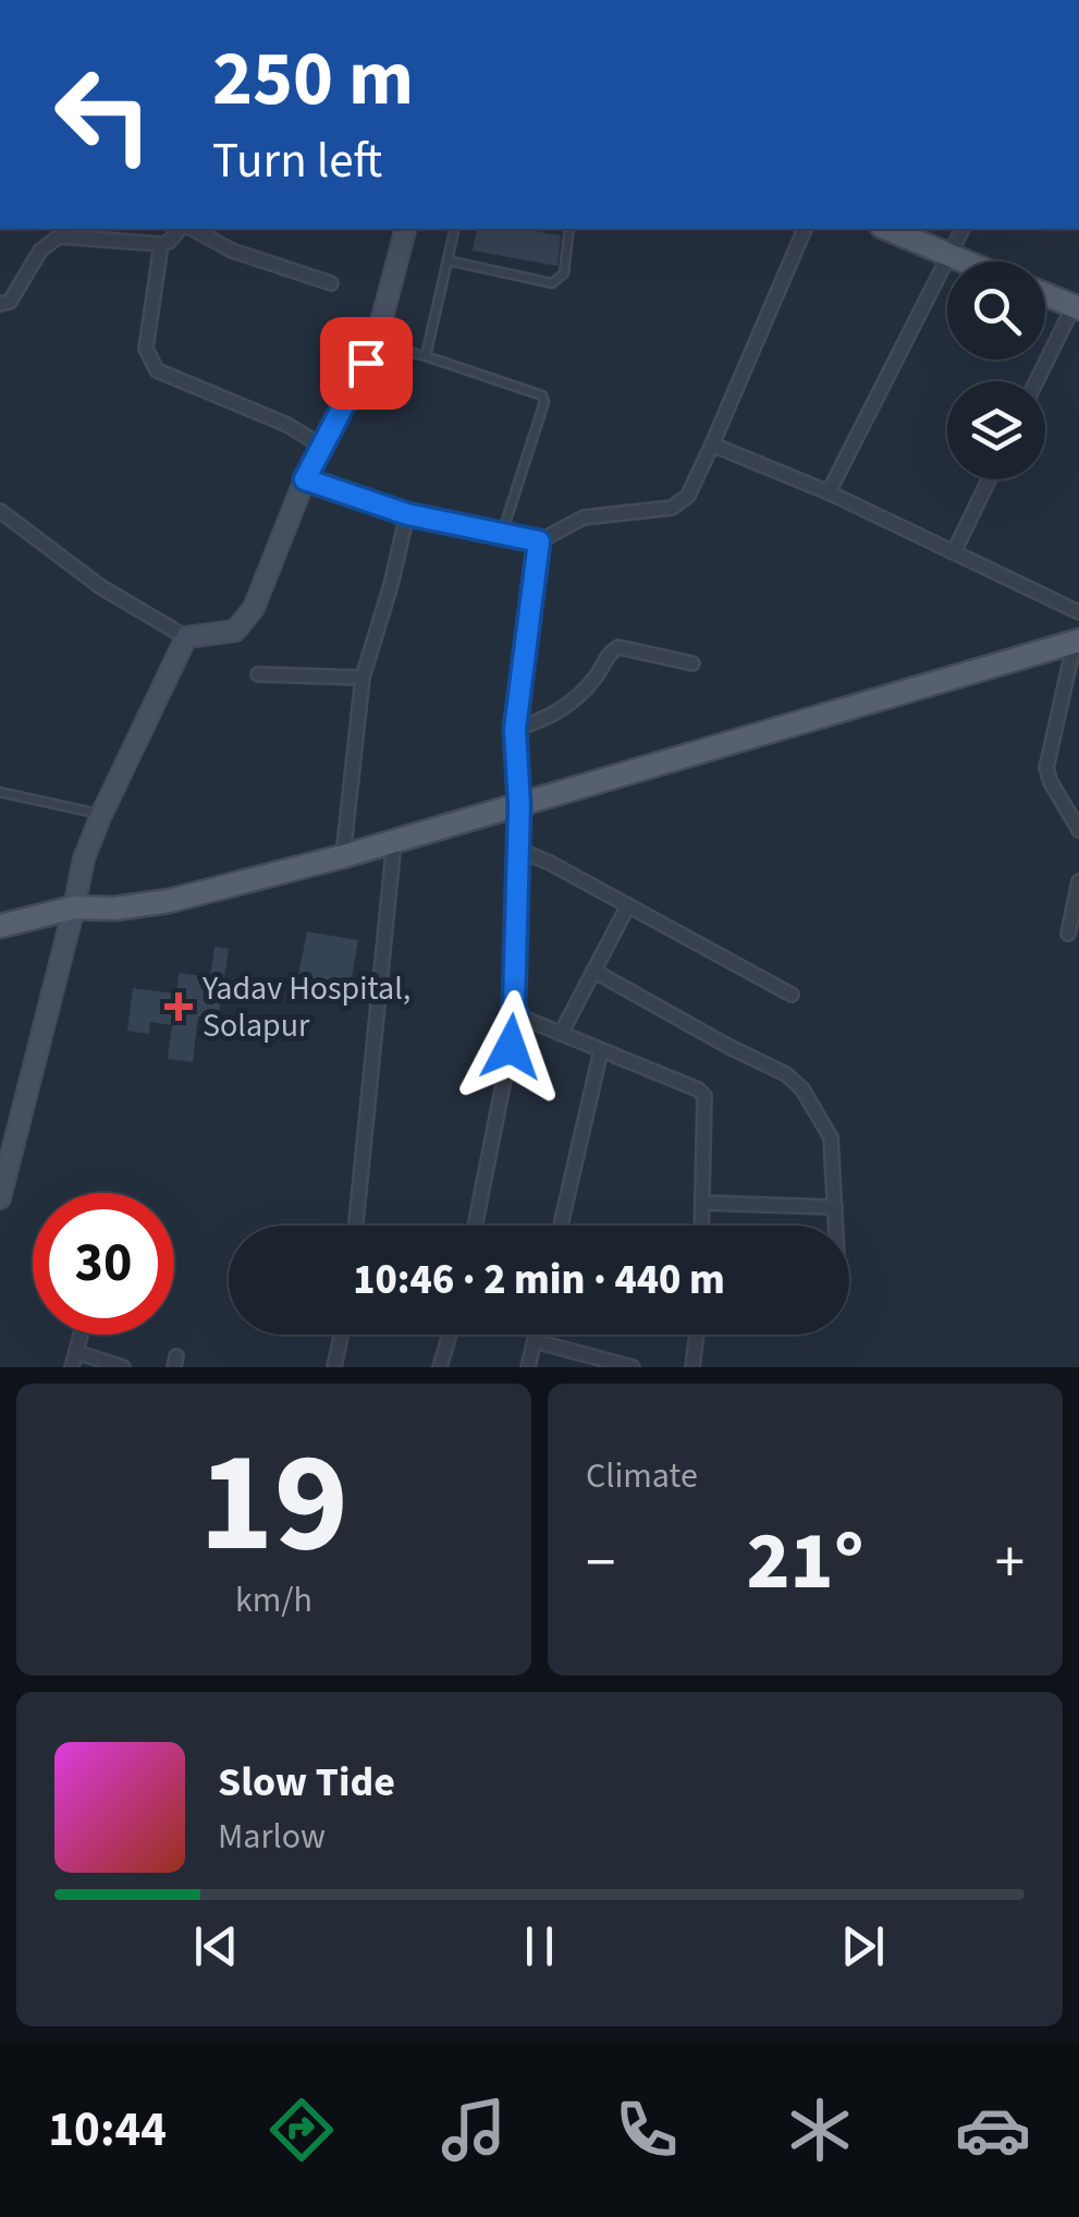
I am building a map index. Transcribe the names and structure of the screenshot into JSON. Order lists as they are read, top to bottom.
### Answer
{
  "places": {
    "health": ["Yadav Hospital, Solapur"]
  },
  "page": {
    "turn": ["250 m", "Turn left"],
    "limit": "30",
    "trip": "10:46 · 2 min · 440 m",
    "tile": [
      ["19", "km/h"],
      "Climate"
    ],
    "heat": ["−", "21°", "+"],
    "song": ["Slow Tide", "Marlow"],
    "tabs": "10:44"
  }
}
